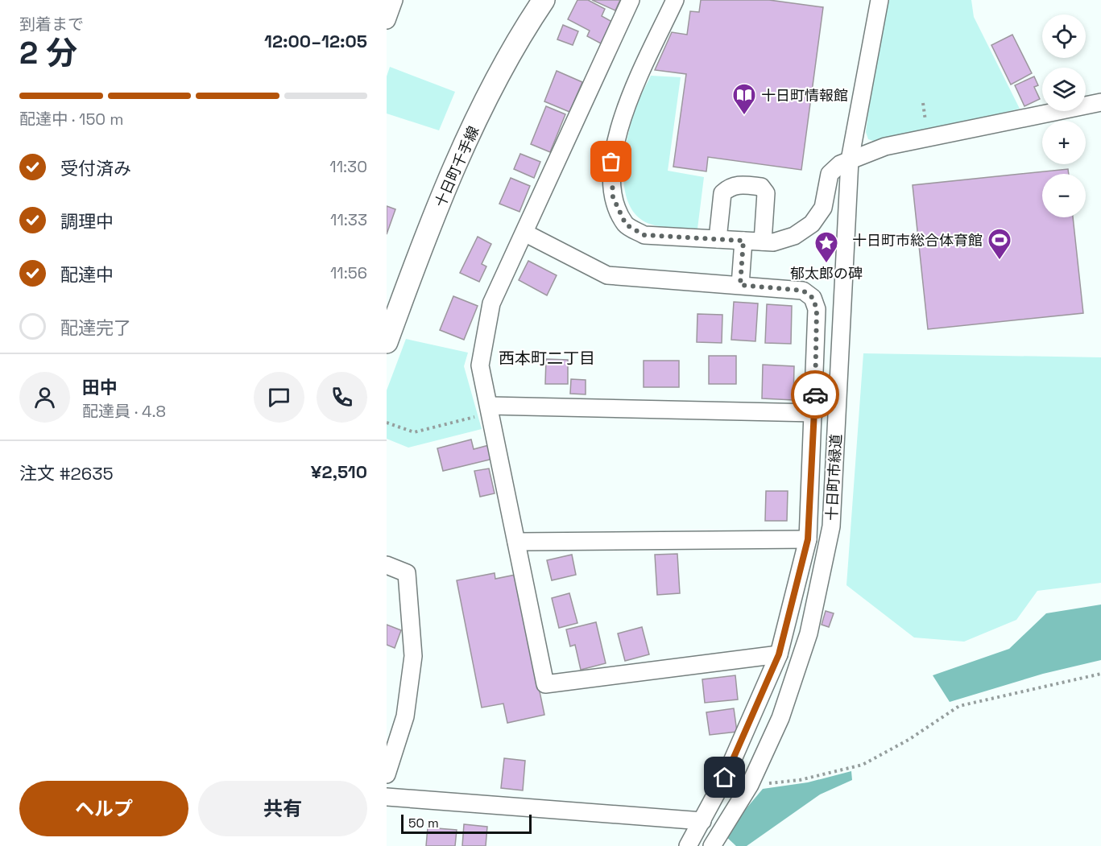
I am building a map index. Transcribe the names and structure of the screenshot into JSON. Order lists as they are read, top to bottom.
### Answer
{
  "streets": {
    "main road": ["十日町千手線"],
    "street": ["十日町市緑道"]
  },
  "districts": ["西本町二丁目"],
  "places": {
    "library": ["十日町情報館"],
    "sports": ["十日町市総合体育館"],
    "place": ["郁太郎の碑"]
  },
  "scale_bar": "50 m",
  "page": {
    "heading": ["2 分", "到着まで", "12:00–12:05"],
    "panel": [
      "田中",
      "配達員 · 4.8",
      "注文 #2635",
      "¥2,510"
    ],
    "map_buttons": ["+", "−"],
    "bar": "配達中 · 150 m",
    "list": [
      ["受付済み", "11:30"],
      ["調理中", "11:33"],
      ["配達中", "11:56"],
      "配達完了"
    ],
    "buttons": ["ヘルプ", "共有"],
    "scale": "50 m"
  }
}
